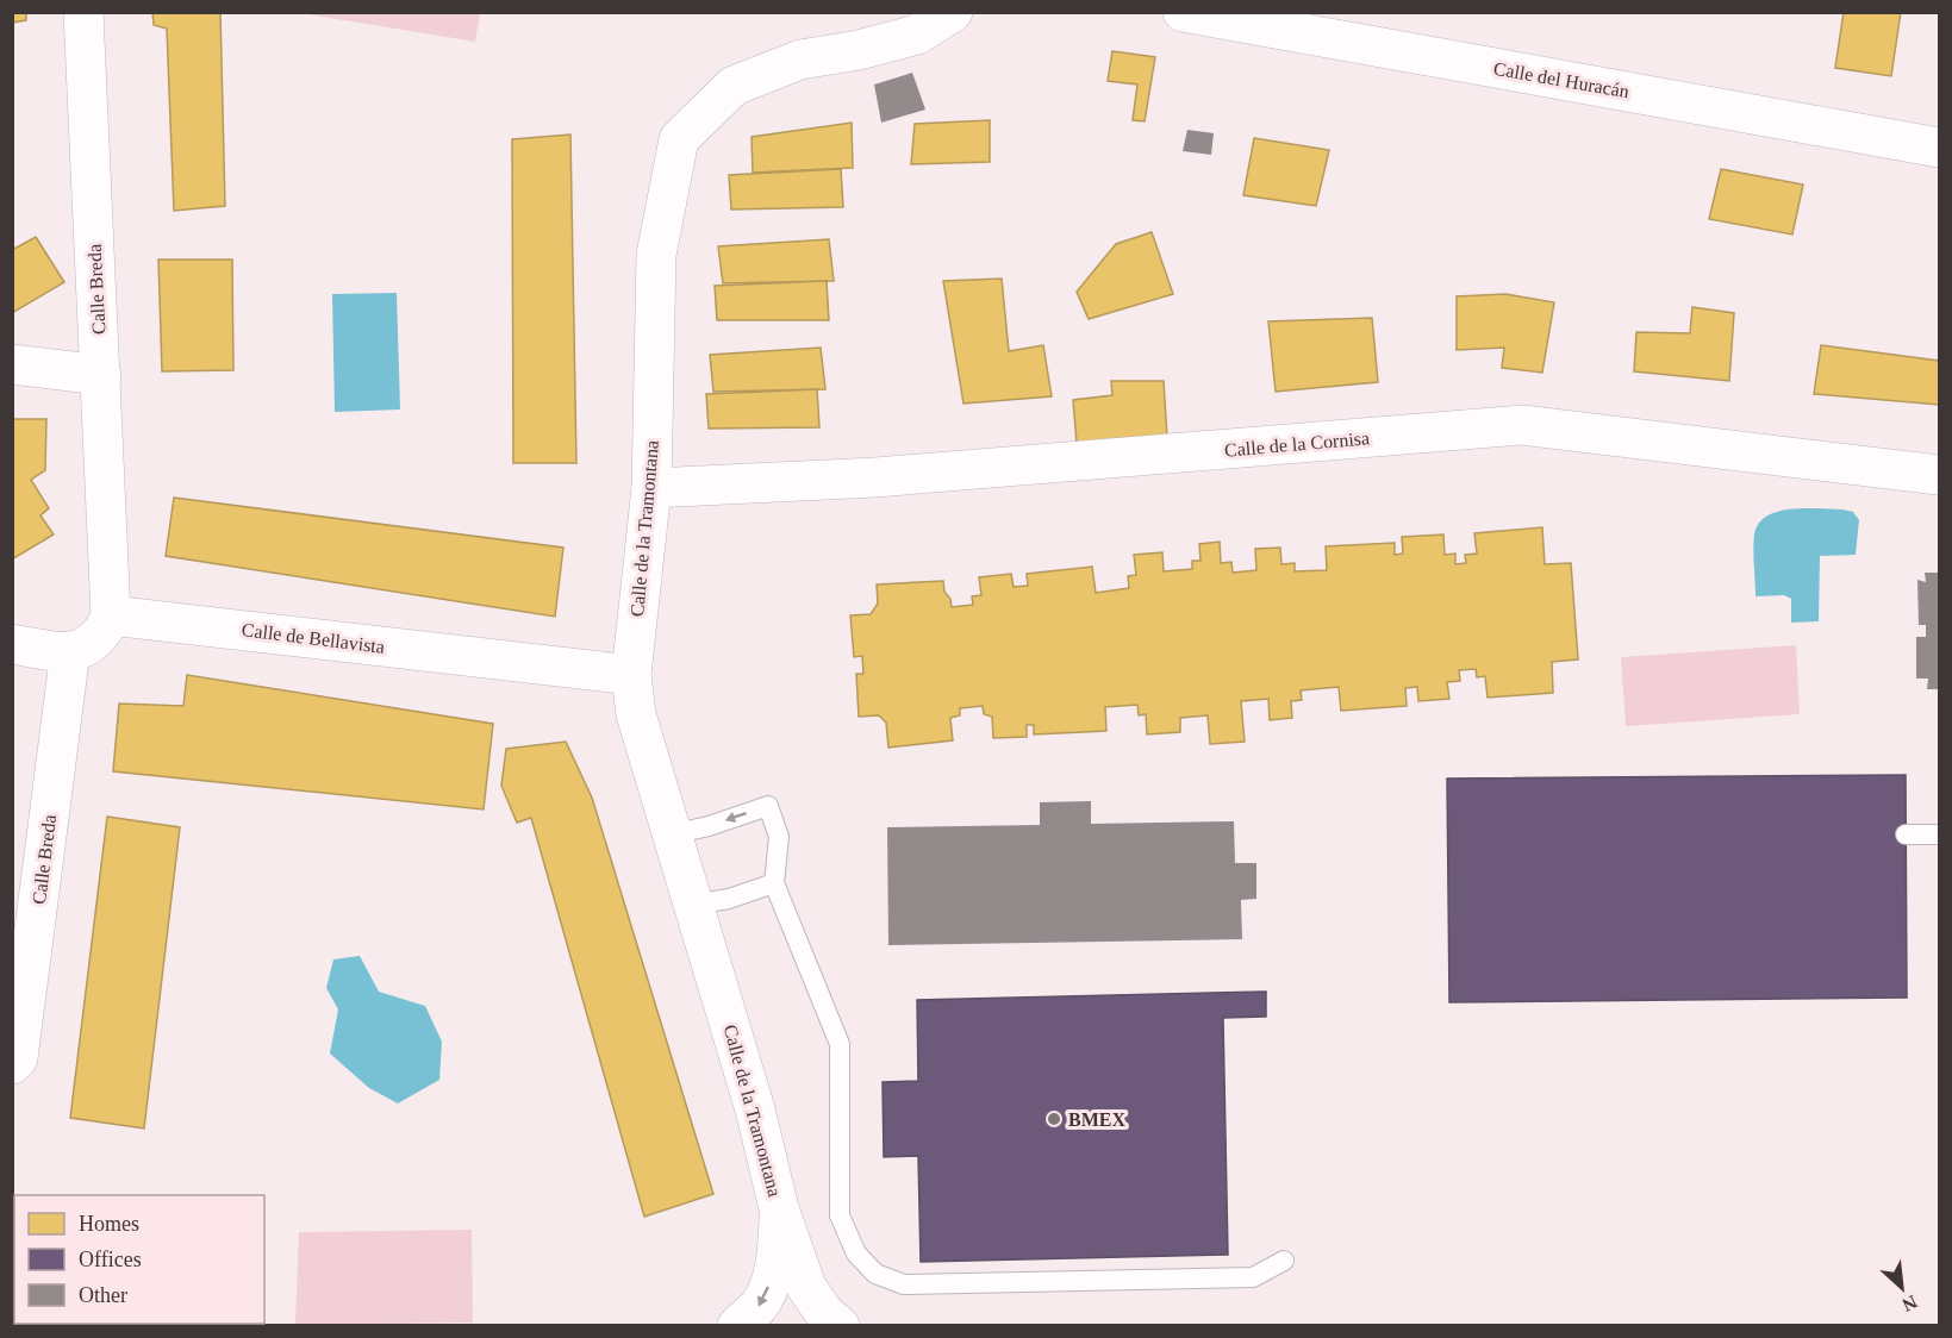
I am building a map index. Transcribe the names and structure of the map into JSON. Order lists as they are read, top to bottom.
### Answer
{
  "streets": {
    "street": [
      "Calle del Huracán",
      "Calle Breda",
      "Calle de la Cornisa",
      "Calle de la Tramontana",
      "Calle de Bellavista"
    ]
  },
  "crossings": [
    ["Calle Breda", "Calle de Bellavista"],
    ["Calle de la Cornisa", "Calle de la Tramontana"],
    ["Calle de la Tramontana", "Calle de Bellavista"]
  ],
  "places": ["BMEX"],
  "legend": ["Homes", "Offices", "Other"],
  "north": "bottom right"
}
